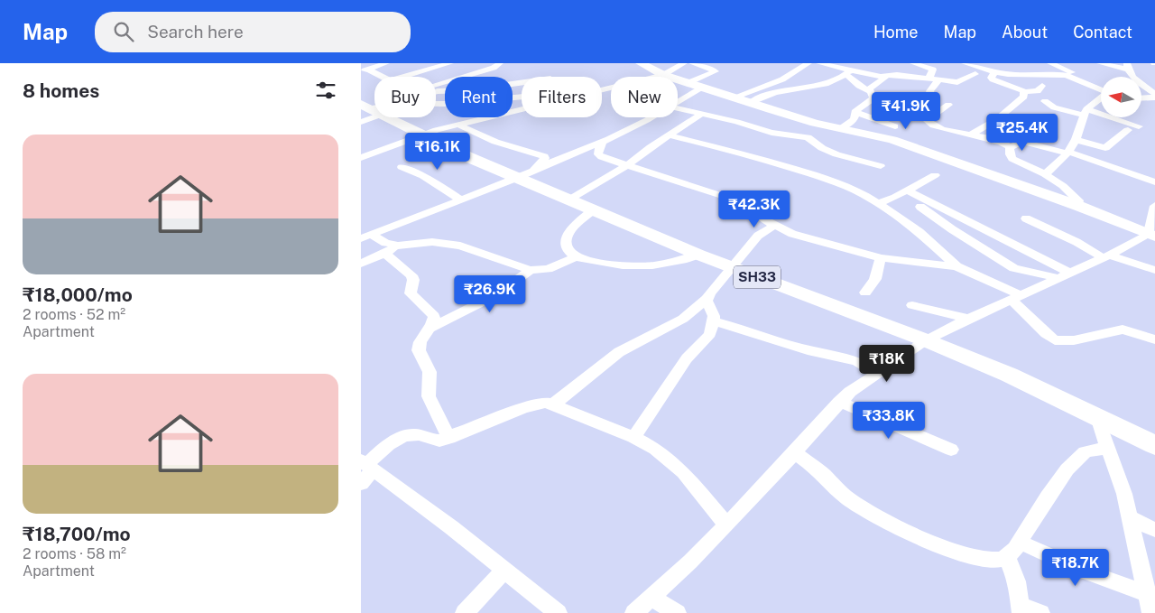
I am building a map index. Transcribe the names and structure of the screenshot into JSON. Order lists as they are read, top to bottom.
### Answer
{
  "streets": {
    "main road": ["SH33"]
  },
  "north": "left",
  "page": {
    "header": "Map",
    "search": "Search here",
    "nav": [
      "Home",
      "Map",
      "About",
      "Contact"
    ],
    "heading": "8 homes",
    "chip": [
      "Buy",
      "Rent",
      "Filters",
      "New"
    ],
    "price": [
      "₹41.9K",
      "₹25.4K",
      "₹16.1K",
      "₹42.3K",
      "₹26.9K",
      "₹18K",
      "₹33.8K",
      "₹18.7K"
    ],
    "list": [
      {
        "name": "₹18,000/mo",
        "note": "2 rooms · 52 m² · Apartment"
      },
      {
        "name": "₹18,700/mo",
        "note": "2 rooms · 58 m² · Apartment"
      }
    ]
  }
}
